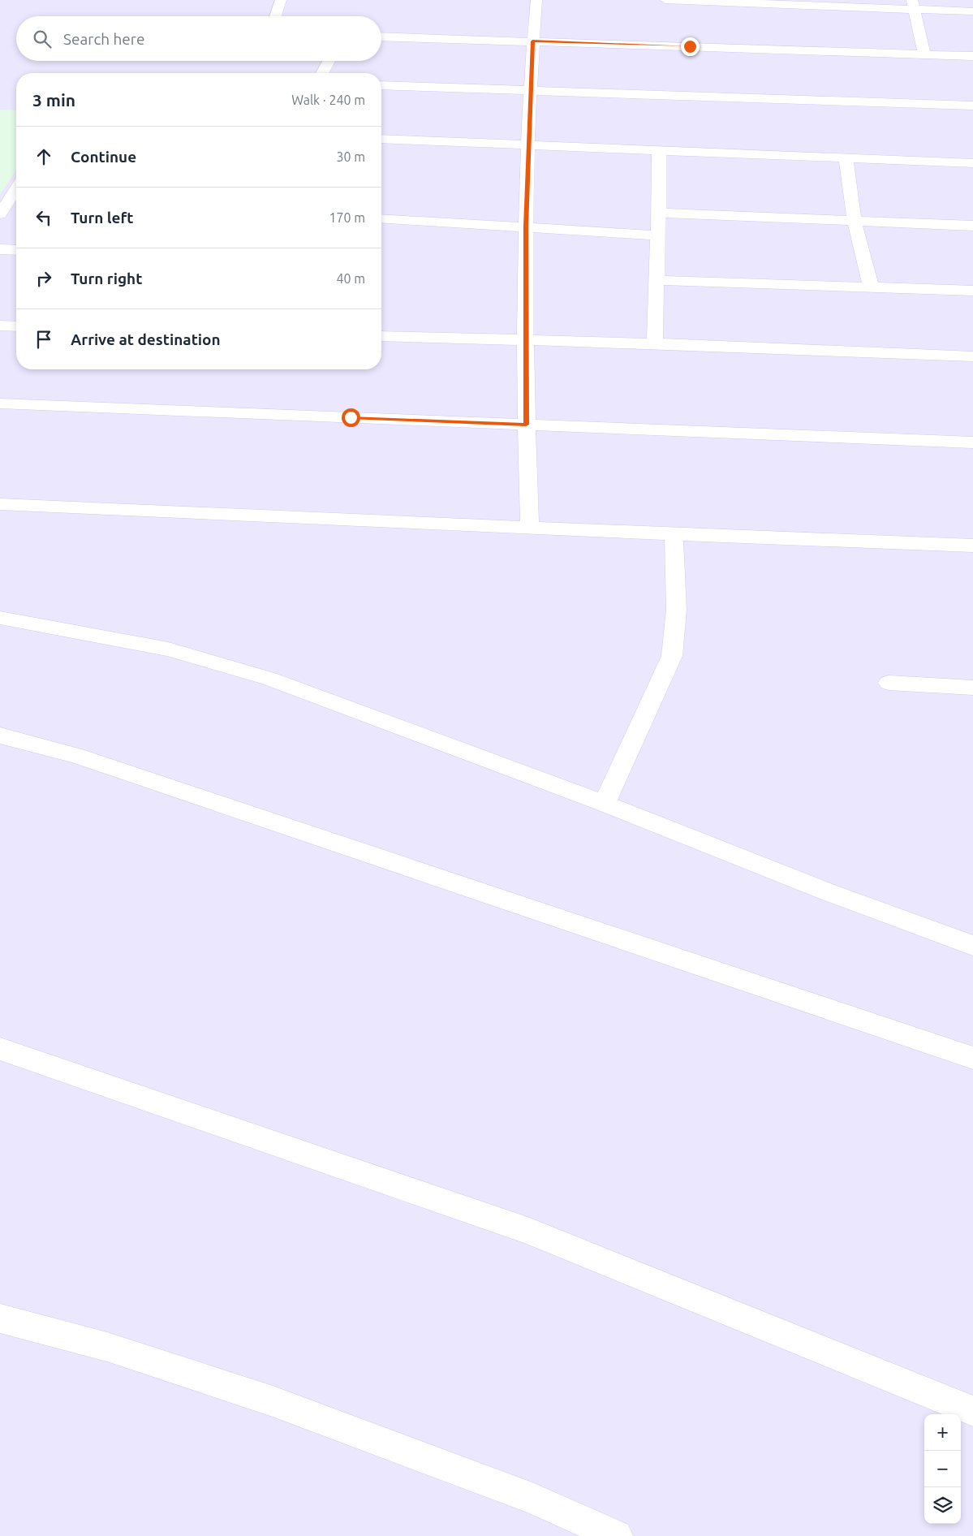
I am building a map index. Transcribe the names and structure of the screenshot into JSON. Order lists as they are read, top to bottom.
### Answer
{
  "page": {
    "search": "Search here",
    "heading": ["3 min", "Walk · 240 m"],
    "list": [
      ["Continue", "30 m"],
      ["Turn left", "170 m"],
      ["Turn right", "40 m"],
      "Arrive at destination"
    ],
    "map_buttons": ["+", "−"]
  }
}
